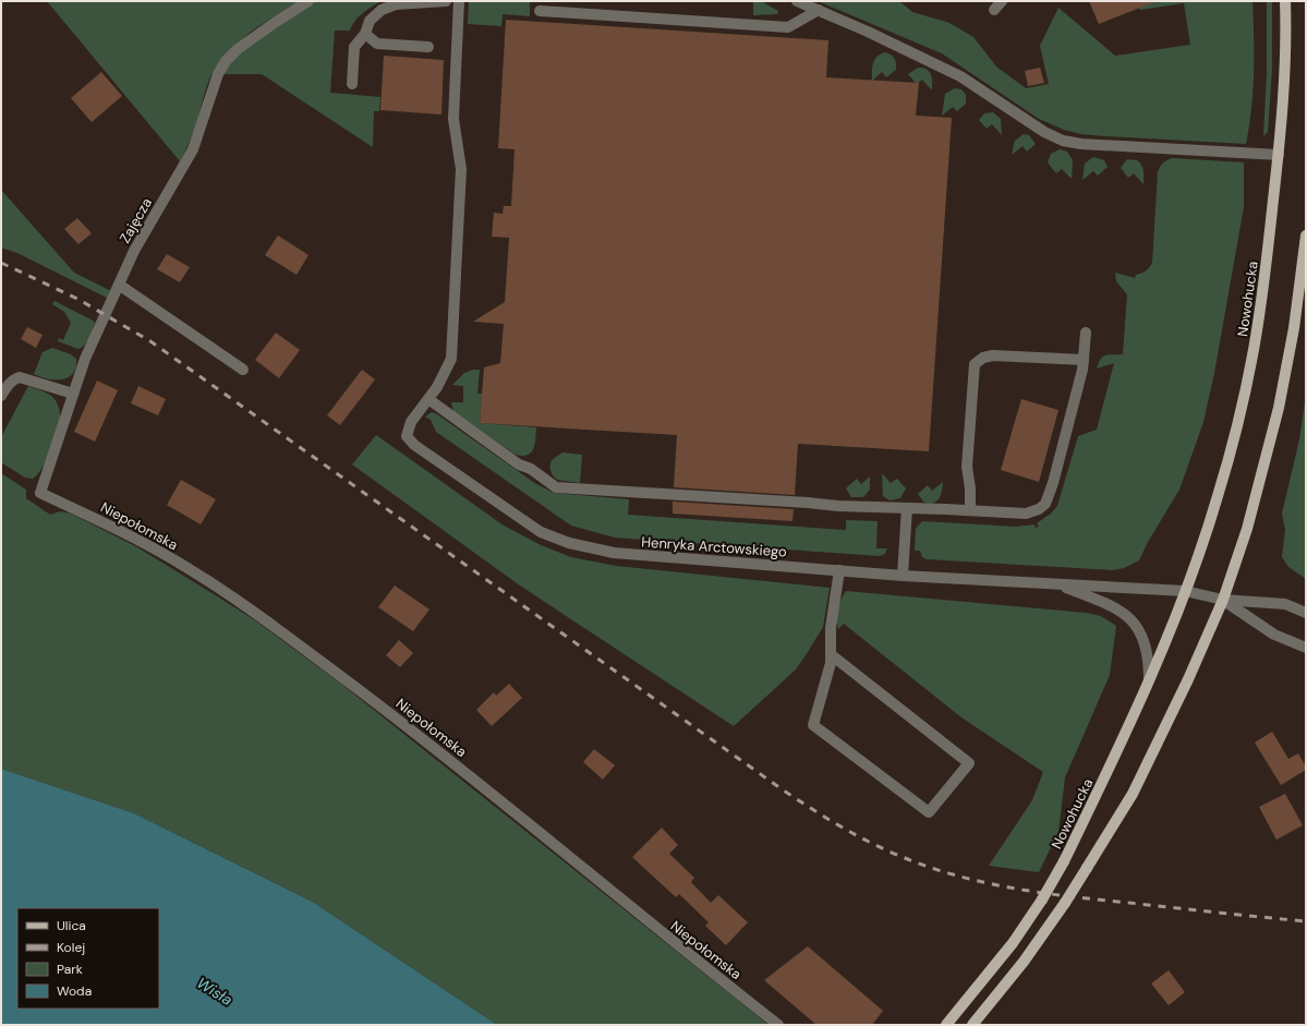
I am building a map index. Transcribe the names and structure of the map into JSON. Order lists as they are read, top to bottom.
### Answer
{
  "streets": {
    "main road": ["Nowohucka"],
    "street": ["Zajęcza", "Niepołomska", "Henryka Arctowskiego"]
  },
  "crossings": [
    ["Zajęcza", "Niepołomska"],
    ["Nowohucka", "Henryka Arctowskiego"]
  ],
  "water": ["Wisła"],
  "legend": [
    "Ulica",
    "Kolej",
    "Park",
    "Woda"
  ]
}
